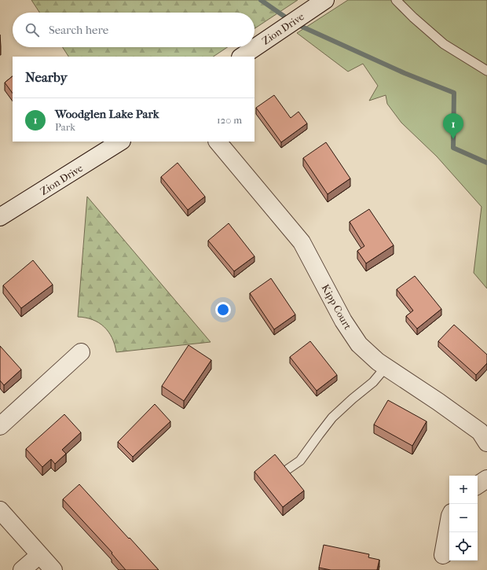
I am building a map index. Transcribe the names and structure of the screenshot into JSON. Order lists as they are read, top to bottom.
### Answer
{
  "streets": {
    "street": ["Zion Drive", "Kipp Court"]
  },
  "page": {
    "search": "Search here",
    "heading": "Nearby",
    "list": [
      {
        "mark": "1",
        "name": "Woodglen Lake Park",
        "note": "Park",
        "value": "120 m"
      }
    ],
    "pins": "1",
    "map_buttons": ["+", "−"]
  }
}
